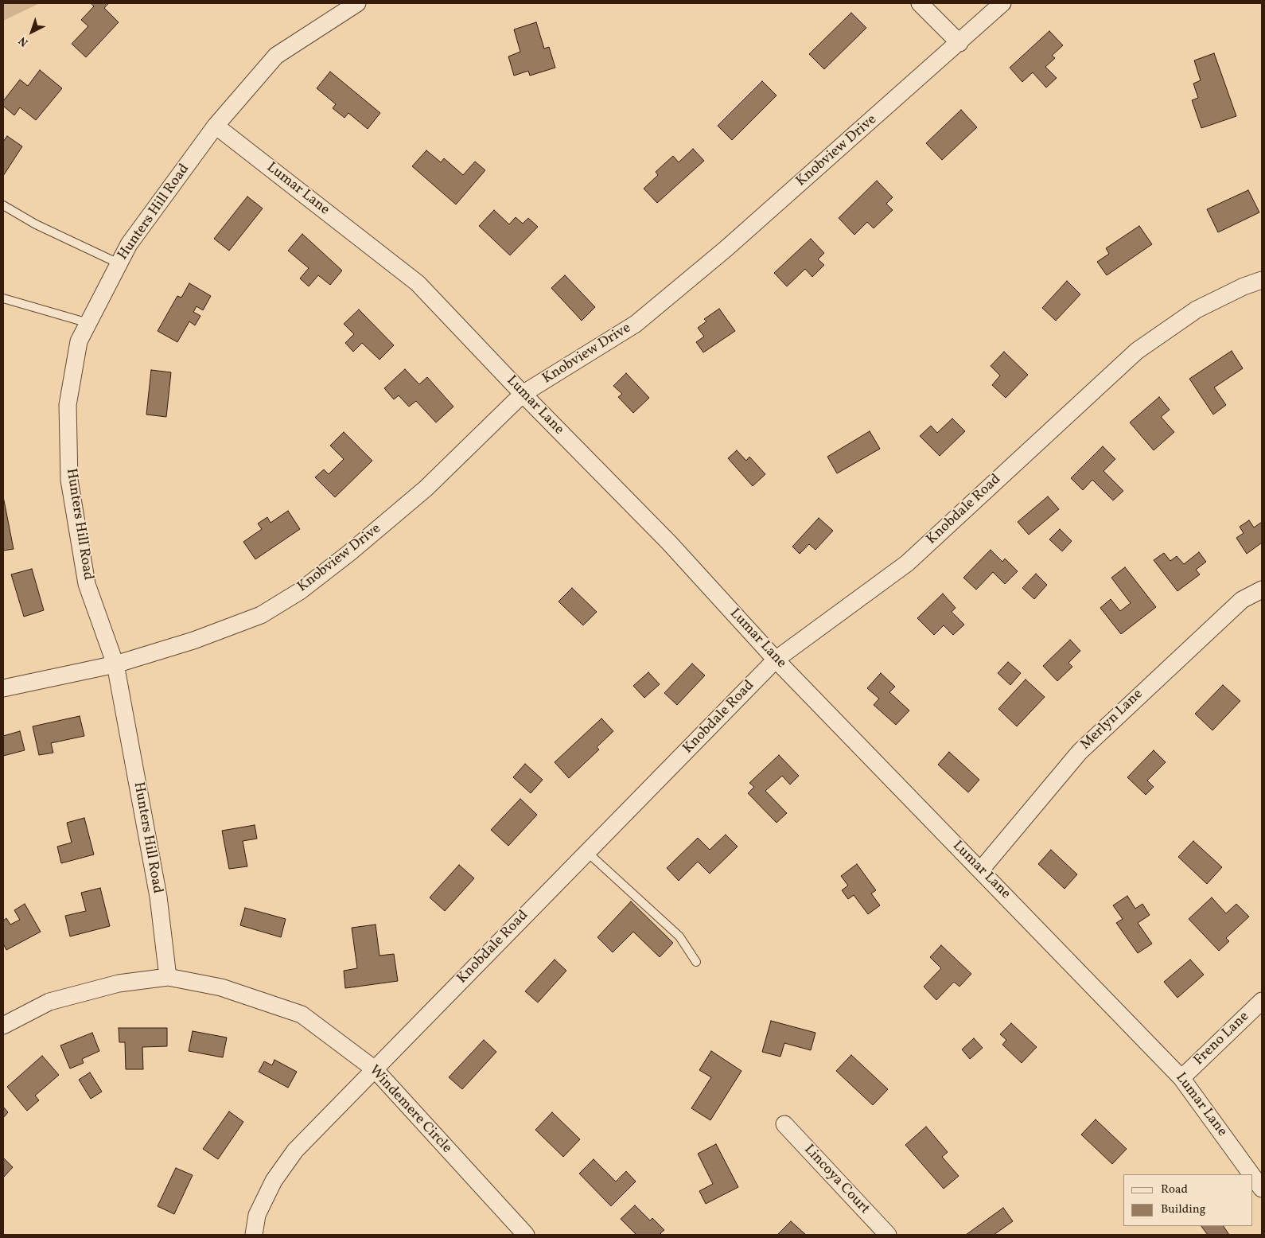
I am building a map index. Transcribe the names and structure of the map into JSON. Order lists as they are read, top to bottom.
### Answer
{
  "streets": {
    "street": [
      "Knobview Drive",
      "Lumar Lane",
      "Hunters Hill Road",
      "Knobdale Road",
      "Merlyn Lane",
      "Freno Lane",
      "Windemere Circle",
      "Lincoya Court"
    ]
  },
  "crossings": [
    ["Knobview Drive", "Lumar Lane"],
    ["Knobview Drive", "Hunters Hill Road"],
    ["Lumar Lane", "Hunters Hill Road"],
    ["Lumar Lane", "Knobdale Road"],
    ["Lumar Lane", "Merlyn Lane"],
    ["Lumar Lane", "Freno Lane"],
    ["Hunters Hill Road", "Windemere Circle"],
    ["Knobdale Road", "Windemere Circle"]
  ],
  "legend": ["Road", "Building"],
  "north": "bottom left"
}
